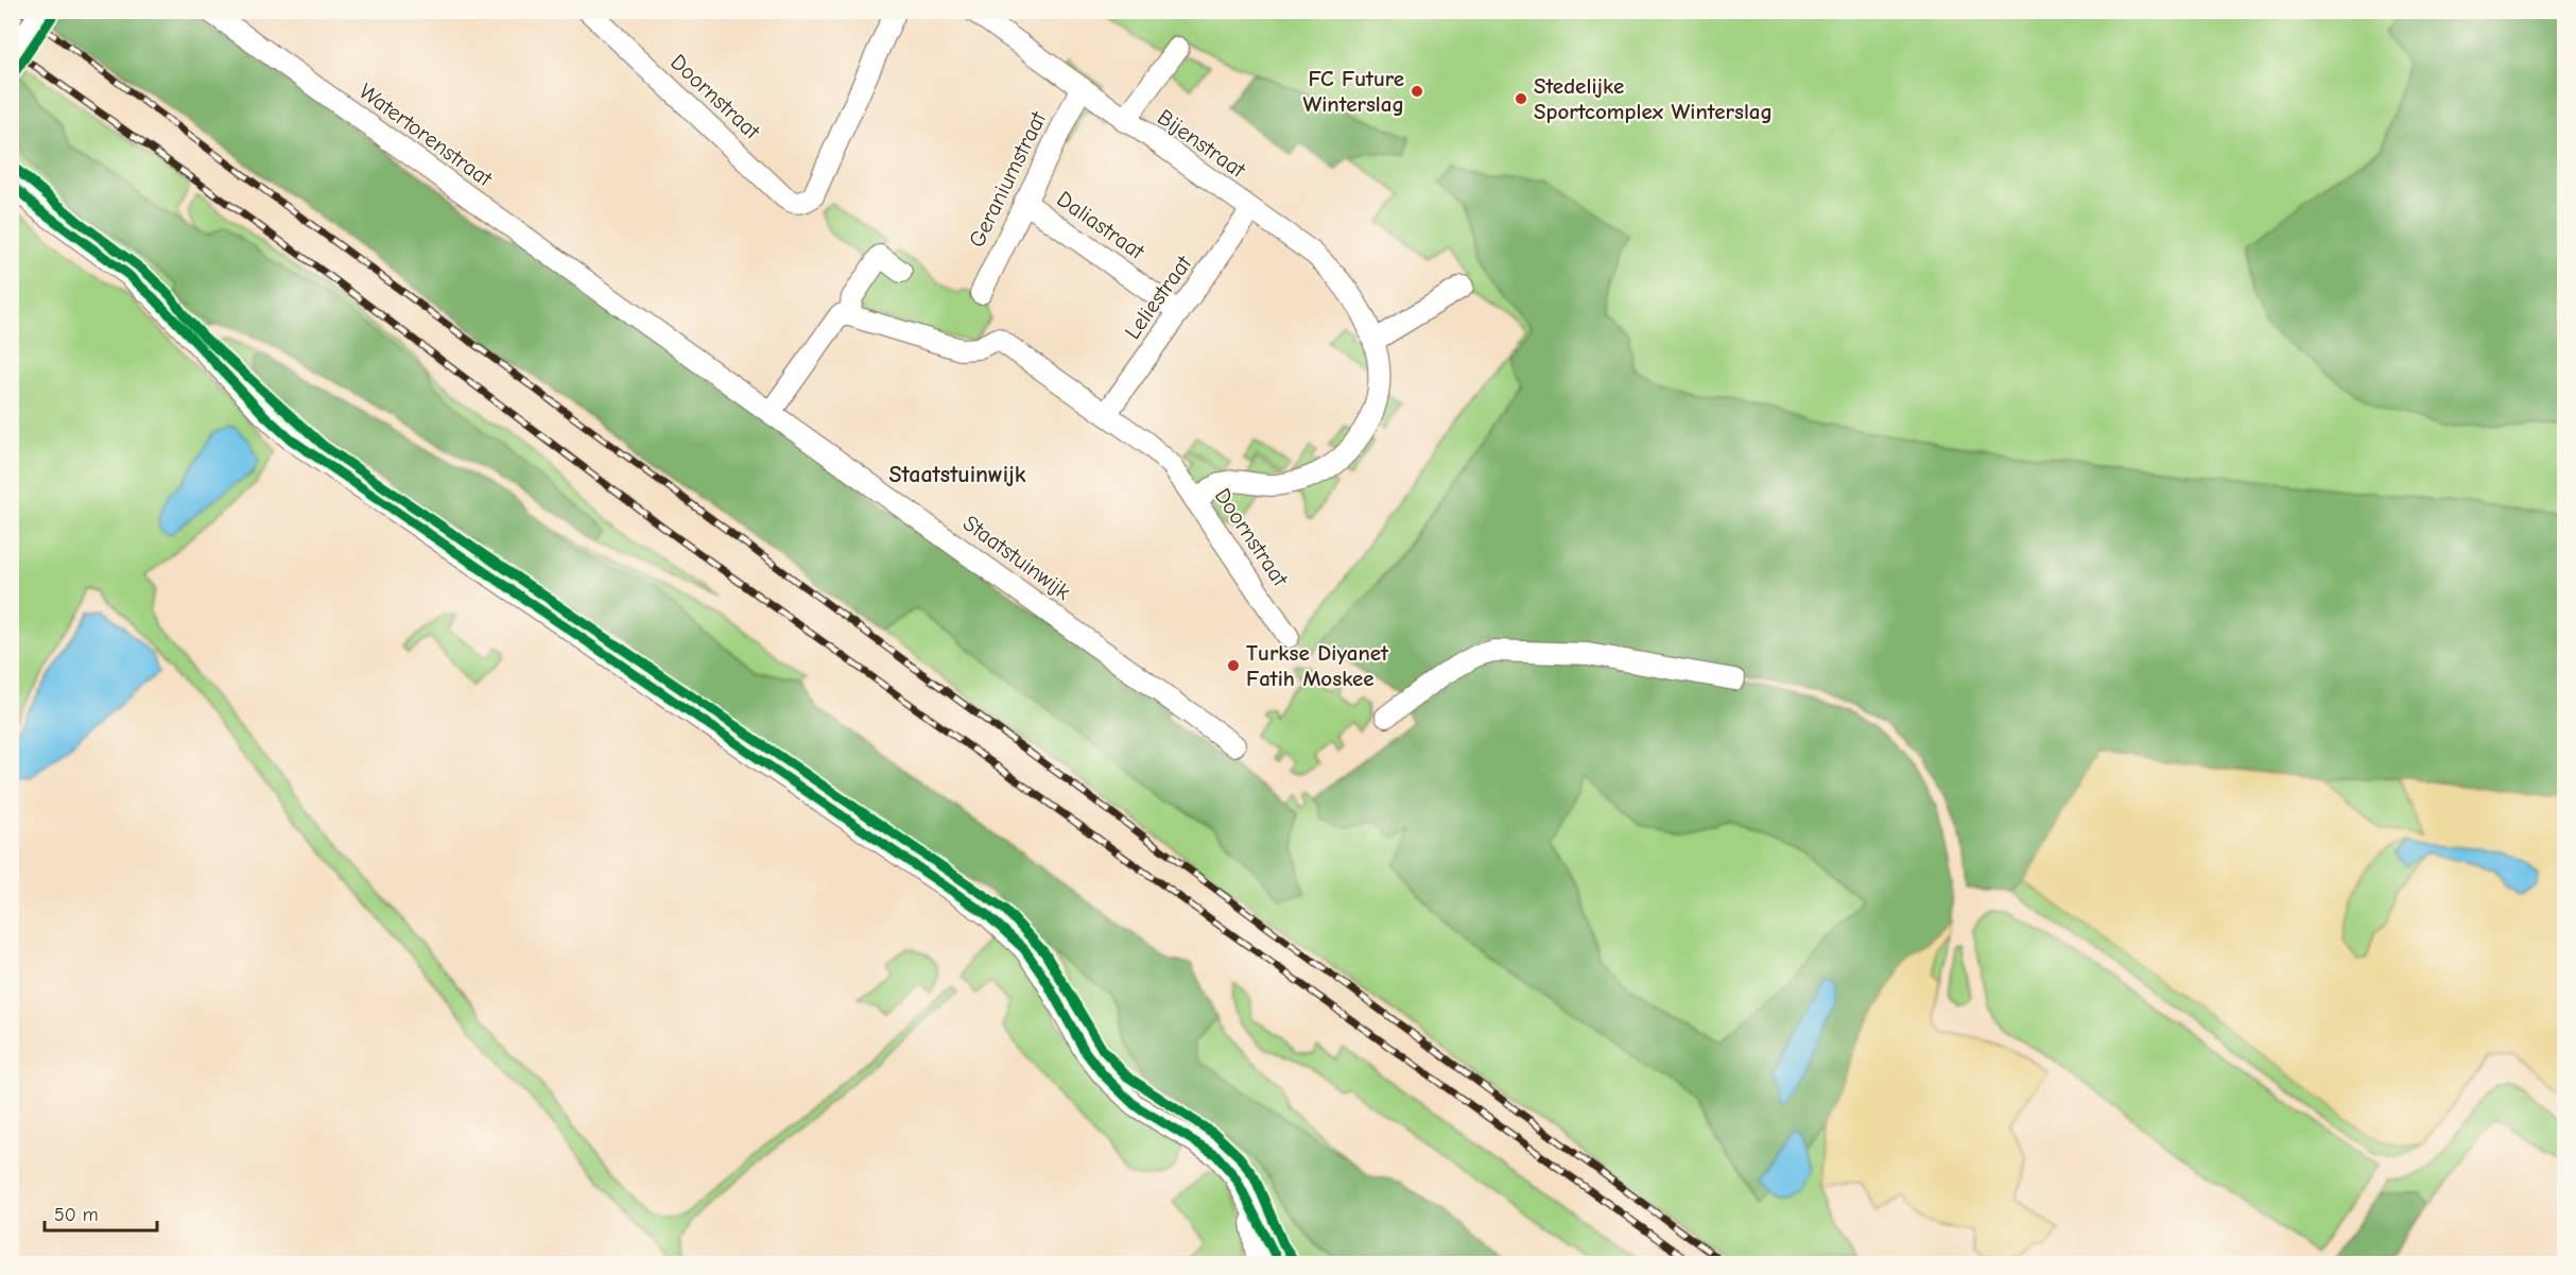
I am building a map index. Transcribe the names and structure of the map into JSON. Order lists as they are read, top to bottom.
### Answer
{
  "streets": {
    "street": [
      "Doornstraat",
      "Watertorenstraat",
      "Bijenstraat",
      "Geraniumstraat",
      "Daliastraat",
      "Leliestraat",
      "Staatstuinwijk"
    ]
  },
  "crossings": [
    ["Doornstraat", "Bijenstraat"],
    ["Doornstraat", "Leliestraat"],
    ["Watertorenstraat", "Staatstuinwijk"],
    ["Bijenstraat", "Geraniumstraat"],
    ["Bijenstraat", "Leliestraat"],
    ["Geraniumstraat", "Daliastraat"],
    ["Daliastraat", "Leliestraat"]
  ],
  "districts": ["Staatstuinwijk"],
  "places": ["FC Future Winterslag", "Stedelijke Sportcomplex Winterslag", "Turkse Diyanet Fatih Moskee"],
  "scale_bar": "50 m"
}
